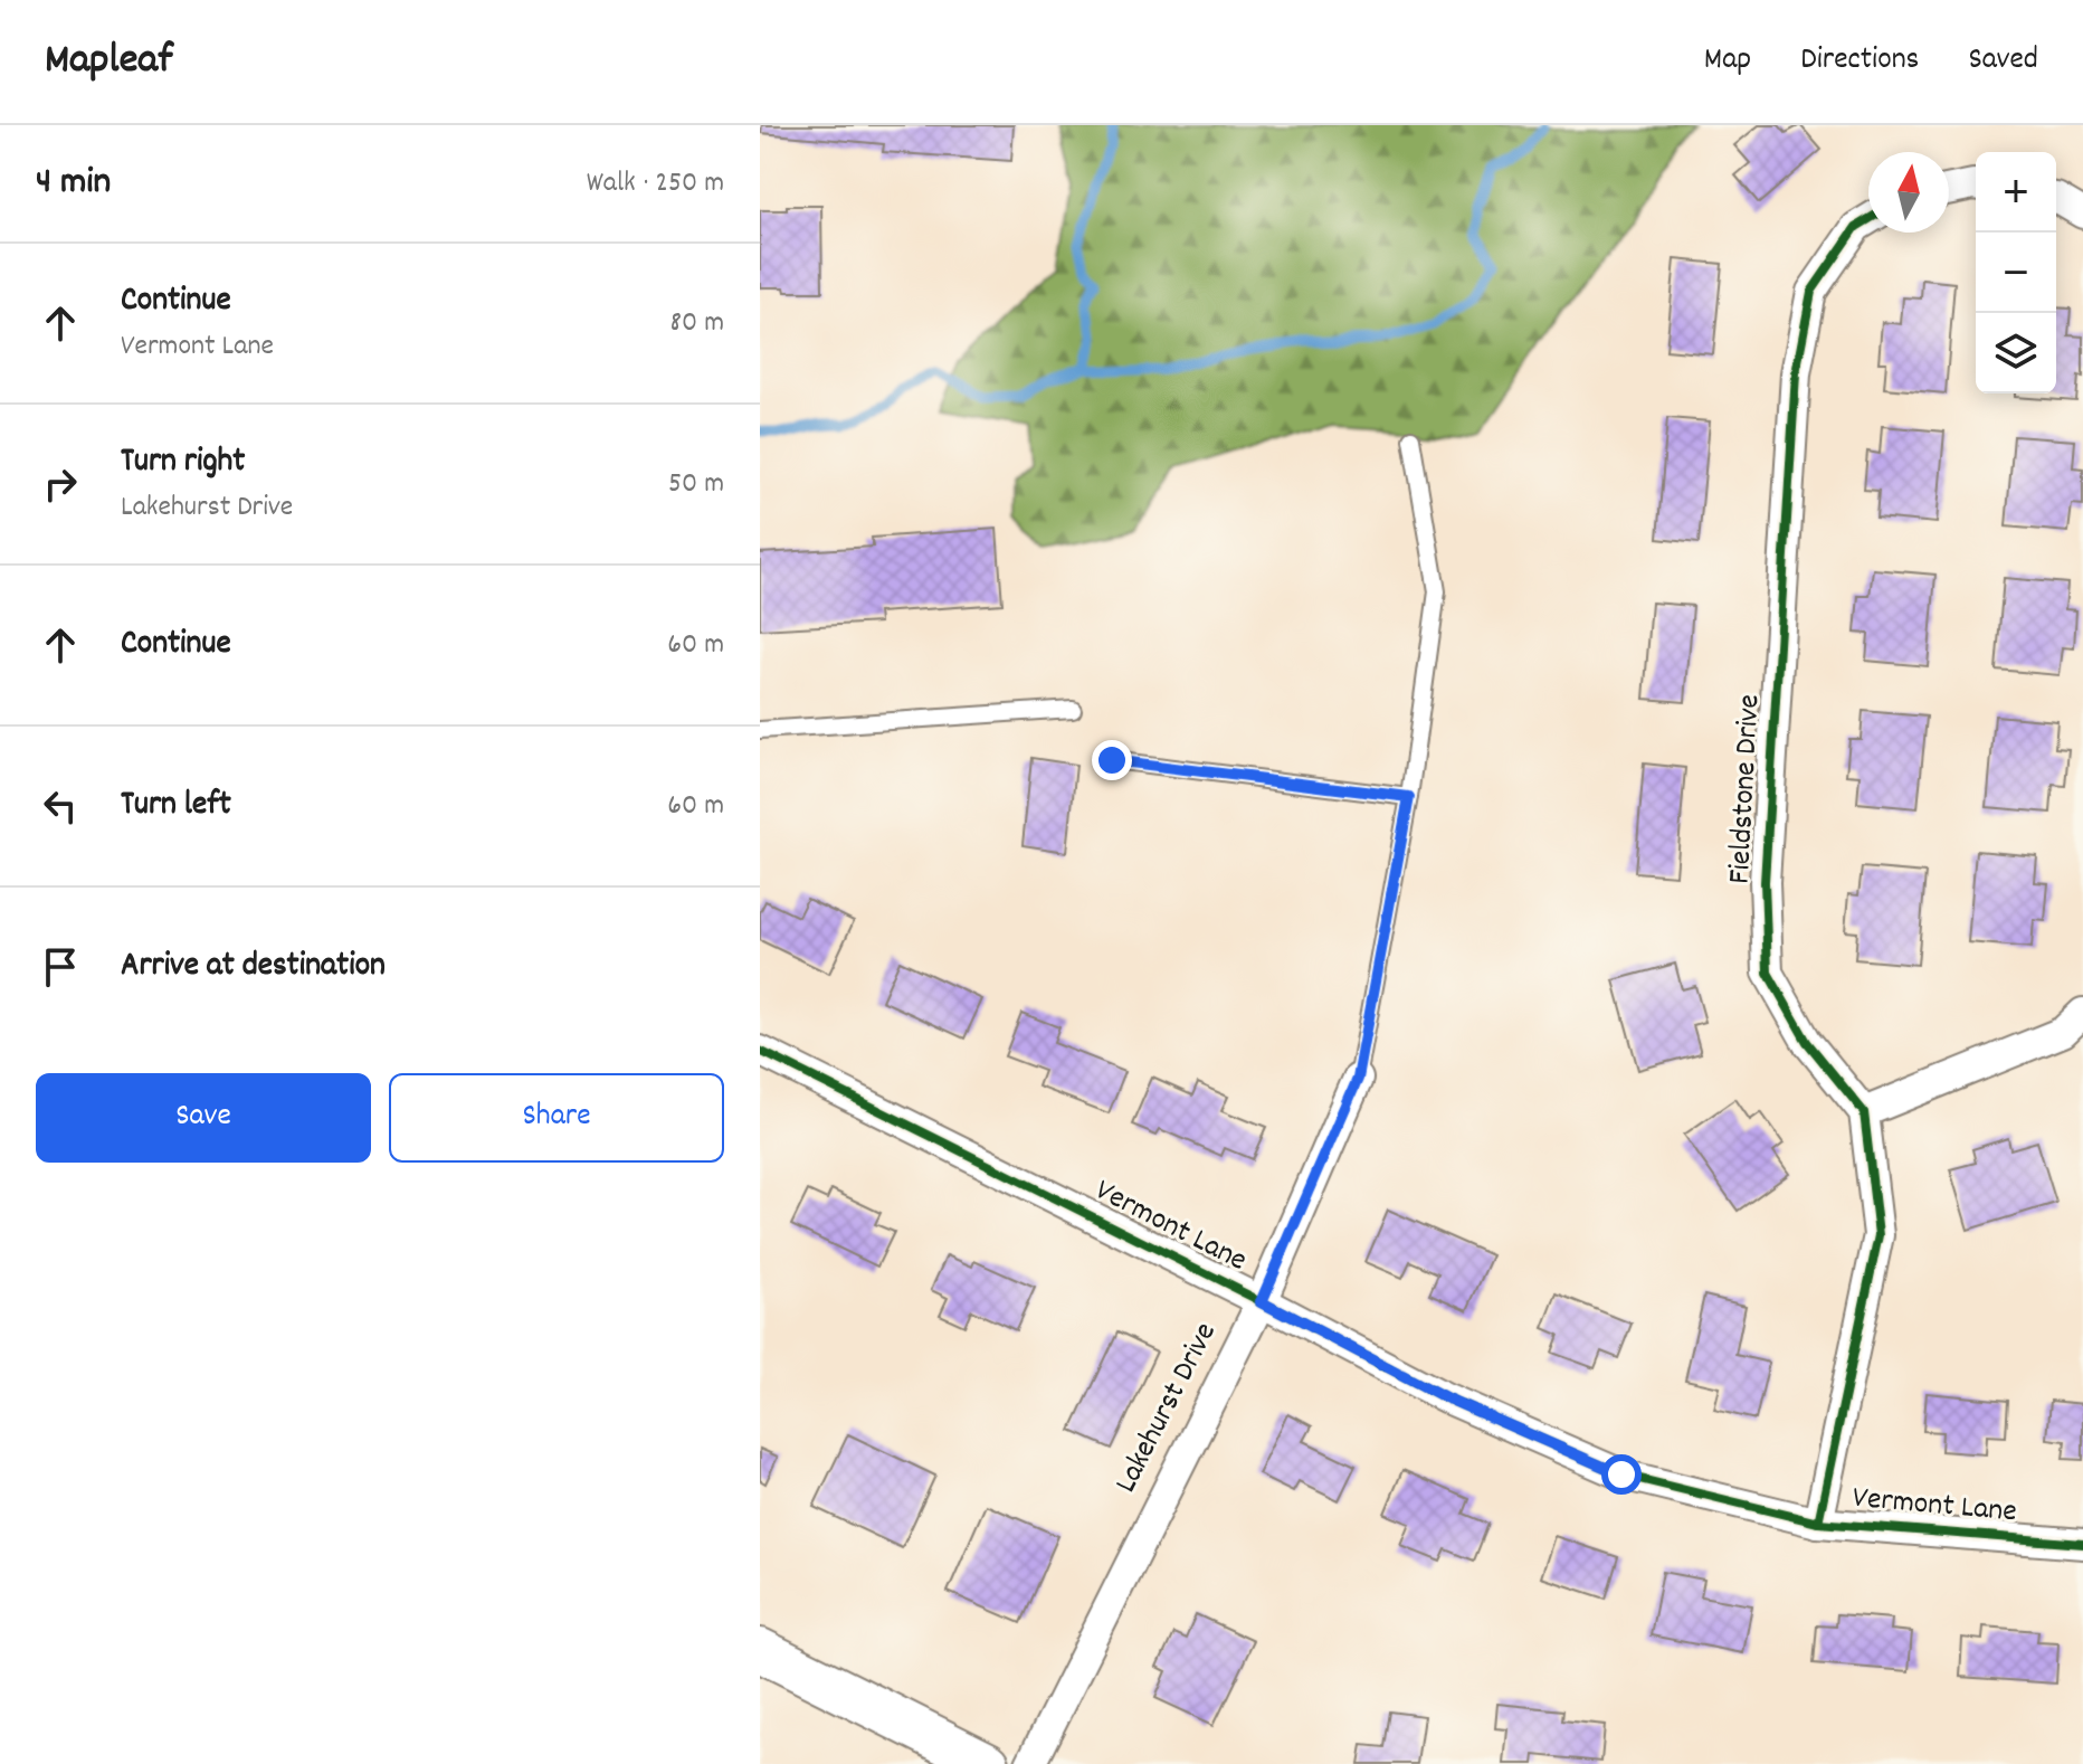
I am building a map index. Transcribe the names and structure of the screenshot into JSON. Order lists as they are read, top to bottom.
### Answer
{
  "streets": {
    "street": ["Fieldstone Drive", "Vermont Lane", "Lakehurst Drive"]
  },
  "crossings": [
    ["Vermont Lane", "Lakehurst Drive"]
  ],
  "north": "top",
  "page": {
    "header": "Mapleaf",
    "nav": ["Map", "Directions", "Saved"],
    "heading": ["4 min", "Walk · 250 m"],
    "map_buttons": ["+", "−"],
    "list": [
      ["Continue", "Vermont Lane", "80 m"],
      ["Turn right", "Lakehurst Drive", "50 m"],
      ["Continue", "60 m"],
      ["Turn left", "60 m"],
      "Arrive at destination"
    ],
    "buttons": ["Save", "Share"]
  }
}
